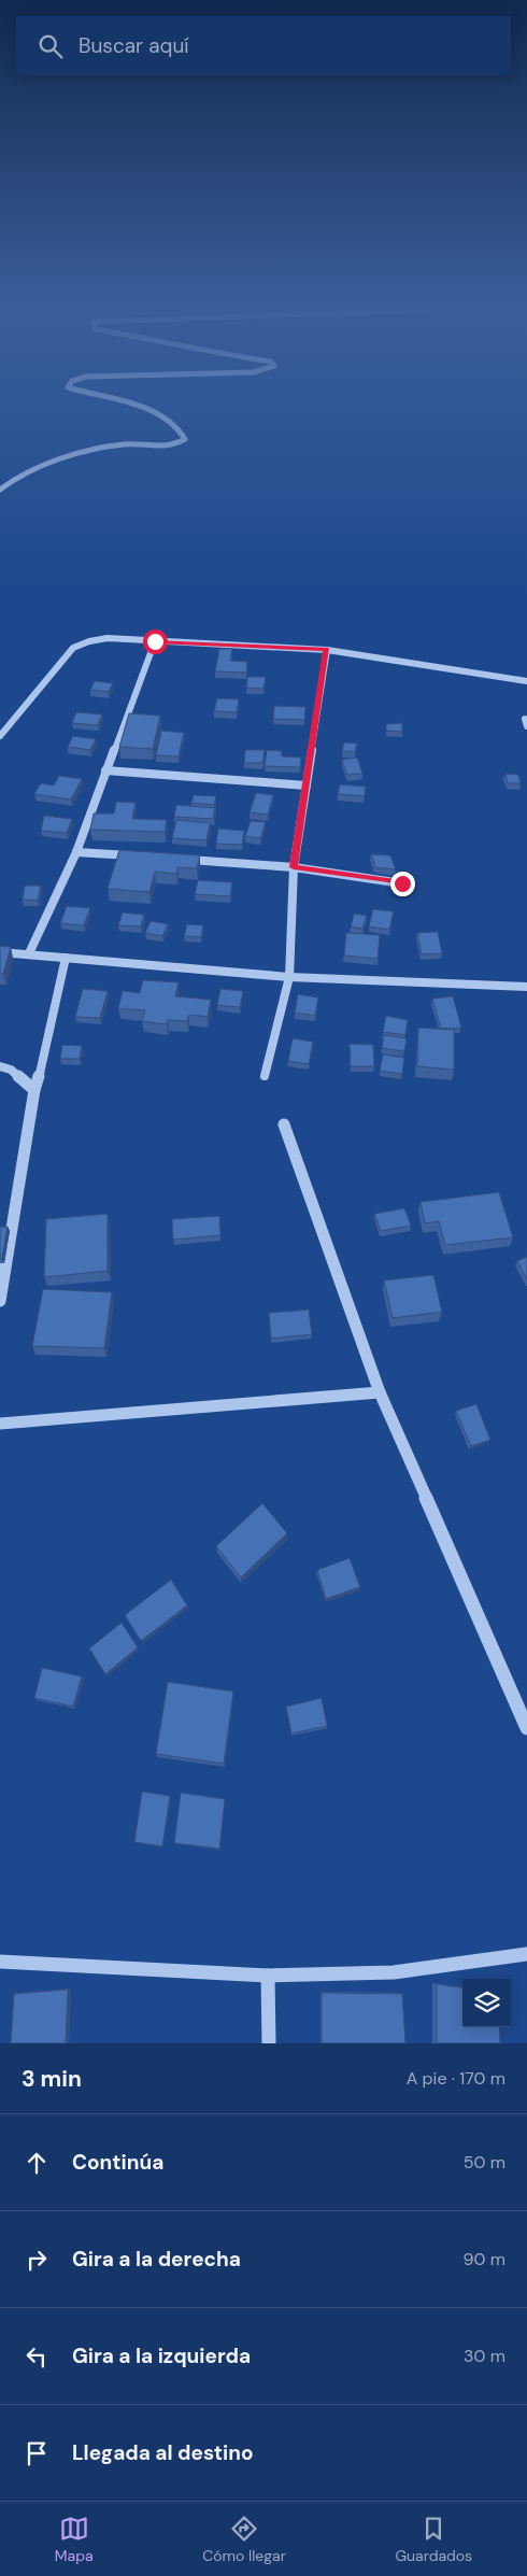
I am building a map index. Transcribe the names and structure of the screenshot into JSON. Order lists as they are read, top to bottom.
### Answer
{
  "page": {
    "search": "Buscar aquí",
    "heading": ["3 min", "A pie · 170 m"],
    "list": [
      ["Continúa", "50 m"],
      ["Gira a la derecha", "90 m"],
      ["Gira a la izquierda", "30 m"],
      "Llegada al destino"
    ],
    "nav": ["Mapa", "Cómo llegar", "Guardados"]
  }
}
